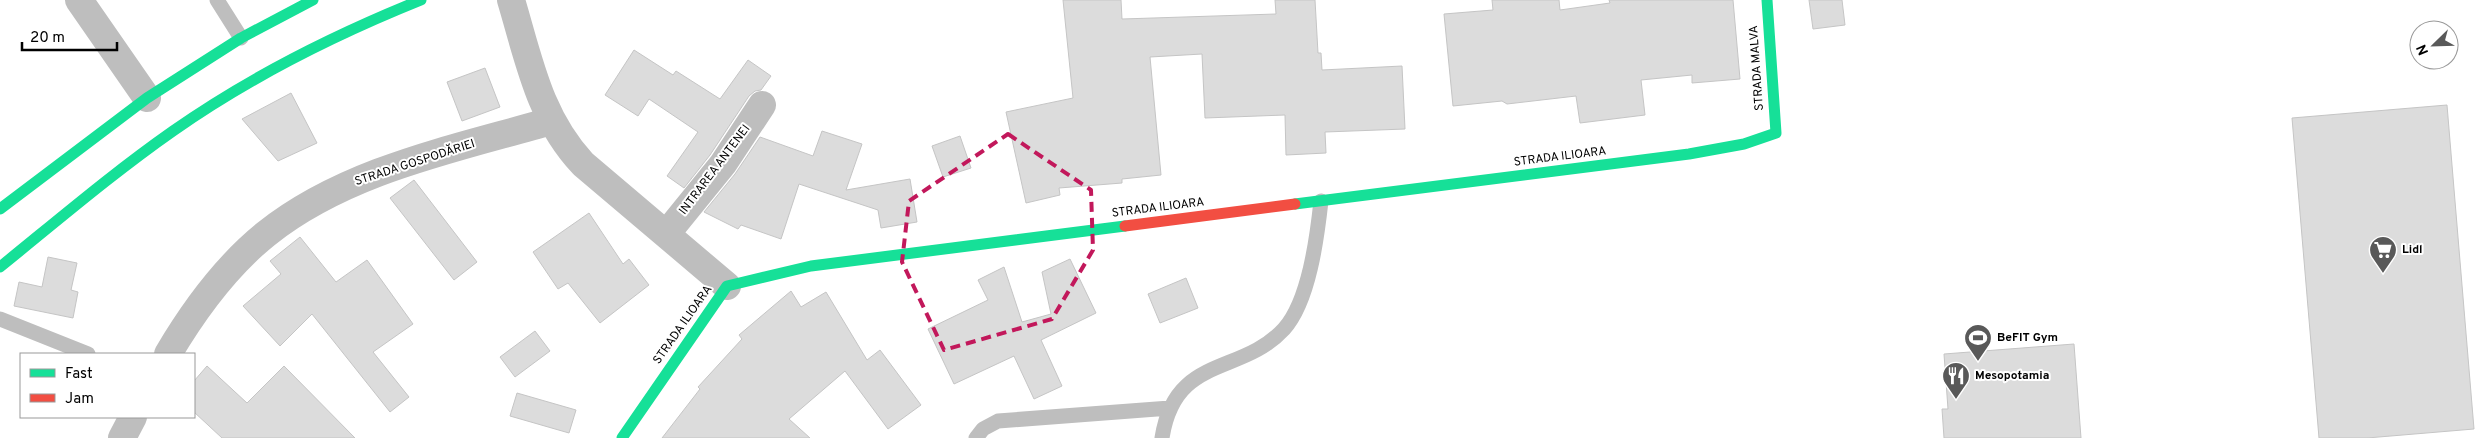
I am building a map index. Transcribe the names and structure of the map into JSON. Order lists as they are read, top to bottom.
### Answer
{
  "streets": {
    "street": [
      "STRADA MALVA",
      "STRADA ILIOARA",
      "STRADA GOSPODĂRIEI",
      "INTRAREA ANTENEI"
    ]
  },
  "crossings": [
    ["STRADA MALVA", "STRADA ILIOARA"]
  ],
  "places": {
    "supermarket": ["Lidl"],
    "sports": ["BeFIT Gym"],
    "restaurant": ["Mesopotamia"]
  },
  "legend": ["Fast", "Jam"],
  "scale_bar": "20 m",
  "north": "bottom left"
}
